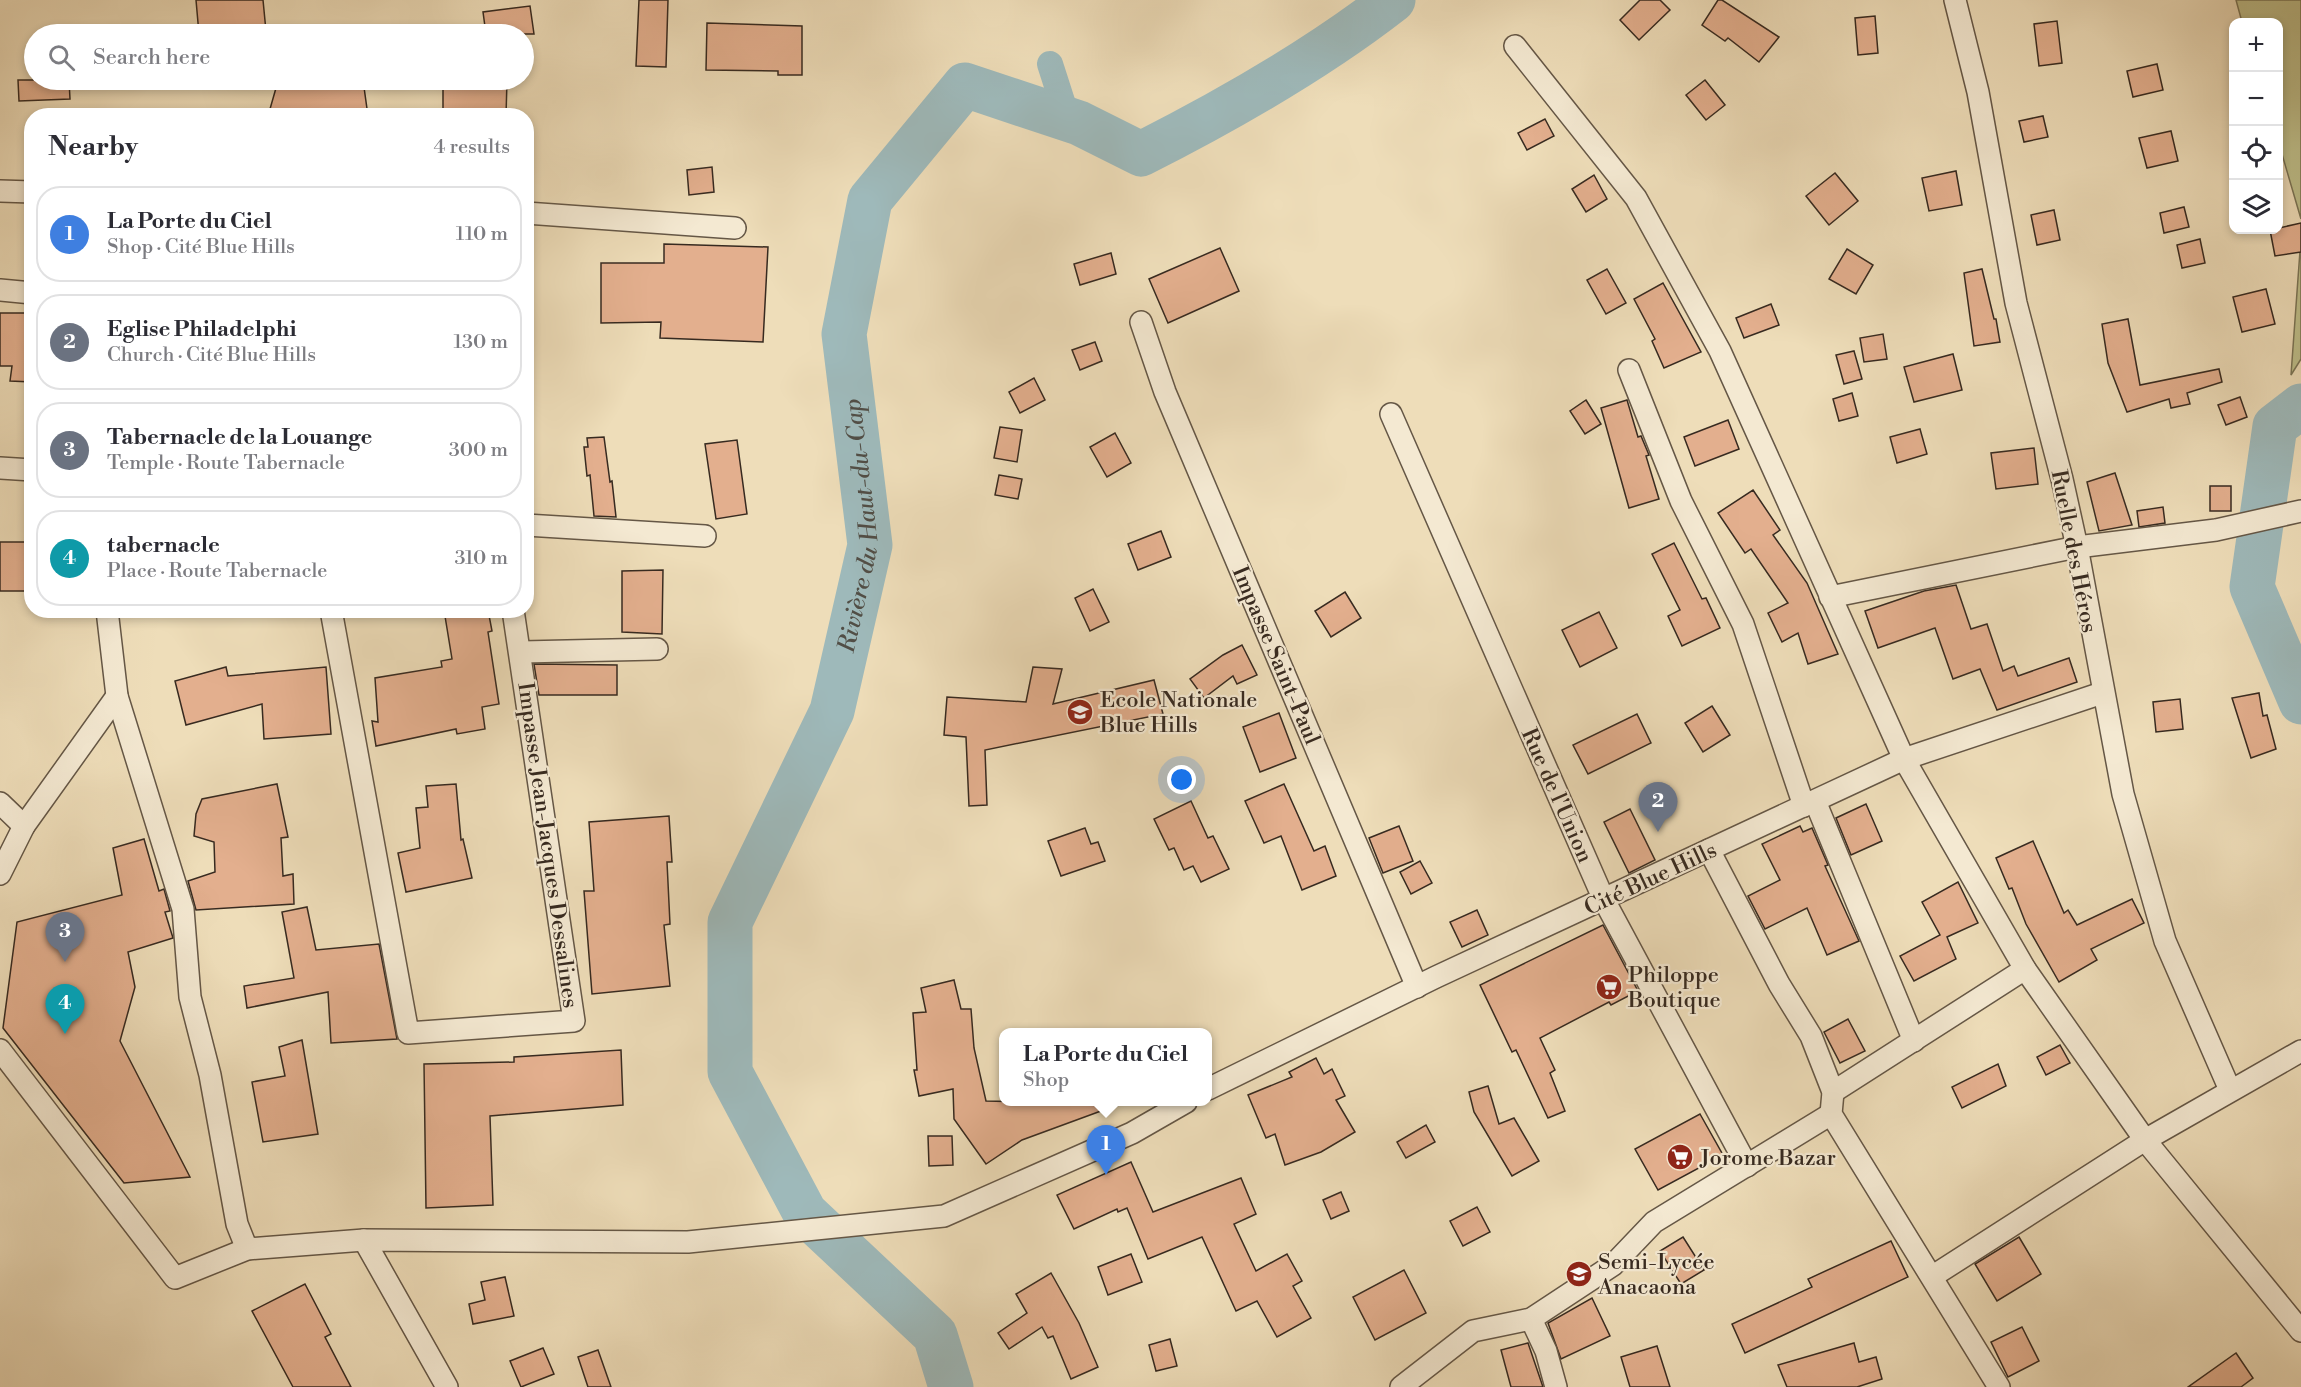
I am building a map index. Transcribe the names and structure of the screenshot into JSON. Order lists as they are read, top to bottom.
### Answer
{
  "streets": {
    "street": [
      "Ruelle des Héros",
      "Impasse Saint-Paul",
      "Rue de l'Union",
      "Impasse Jean-Jacques Dessalines",
      "Cité Blue Hills"
    ]
  },
  "crossings": [
    ["Ruelle des Héros", "Cité Blue Hills"],
    ["Impasse Saint-Paul", "Cité Blue Hills"],
    ["Rue de l'Union", "Cité Blue Hills"]
  ],
  "water": ["Rivière du Haut-du-Cap"],
  "places": {
    "school or university": ["Ecole Nationale Blue Hills", "Semi-Lycée Anacaona"],
    "supermarket": ["Philoppe Boutique", "Jorome Bazar"]
  },
  "page": {
    "map_buttons": ["+", "−"],
    "search": "Search here",
    "heading": ["Nearby", "4 results"],
    "list": [
      {
        "mark": "1",
        "name": "La Porte du Ciel",
        "note": "Shop · Cité Blue Hills",
        "value": "110 m"
      },
      {
        "mark": "2",
        "name": "Eglise Philadelphi",
        "note": "Church · Cité Blue Hills",
        "value": "130 m"
      },
      {
        "mark": "3",
        "name": "Tabernacle de la Louange",
        "note": "Temple · Route Tabernacle",
        "value": "300 m"
      },
      {
        "mark": "4",
        "name": "tabernacle",
        "note": "Place · Route Tabernacle",
        "value": "310 m"
      }
    ],
    "pins": [
      "2",
      "3",
      "4",
      "1"
    ],
    "popup": ["La Porte du Ciel", "Shop"]
  }
}
